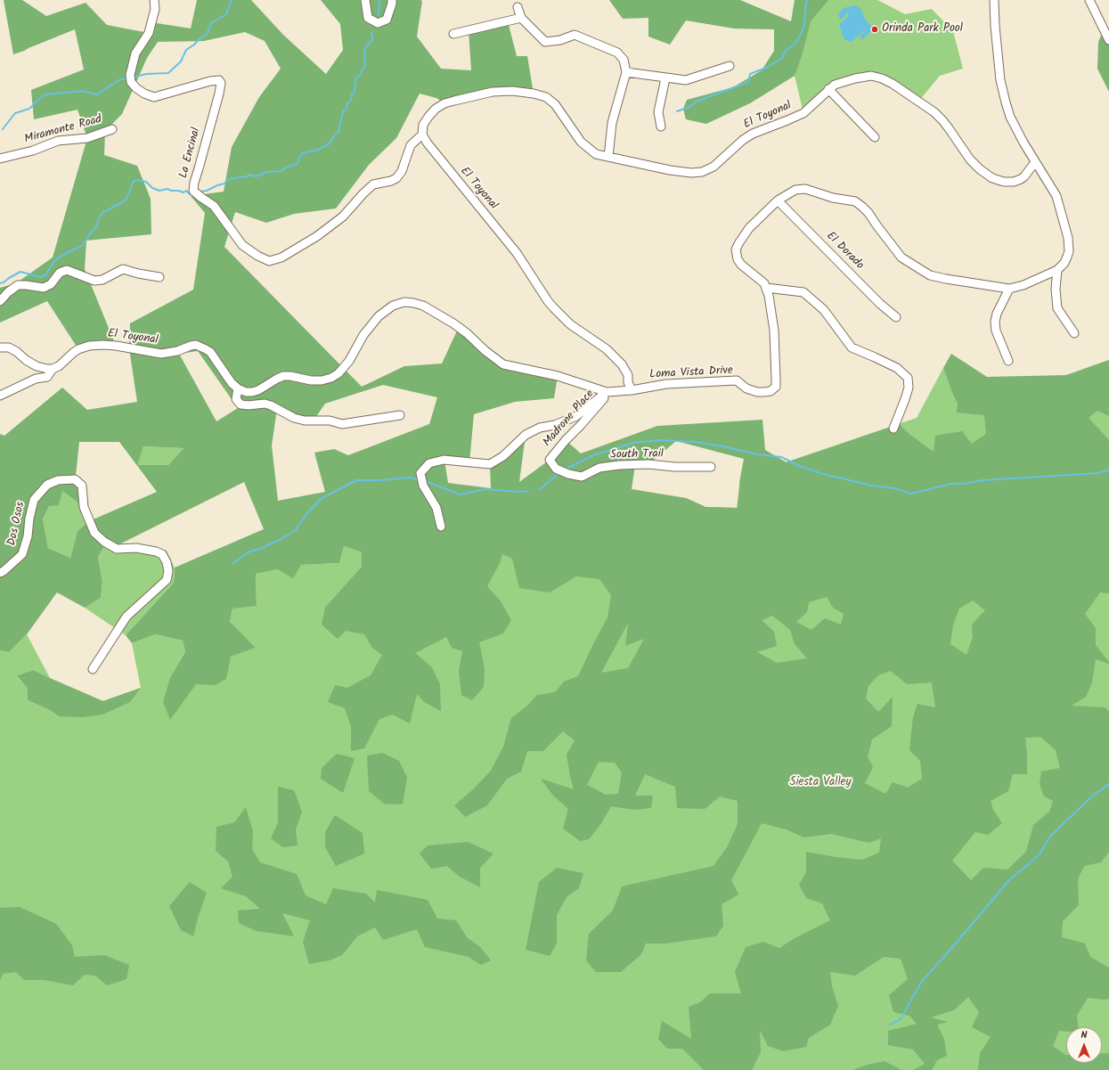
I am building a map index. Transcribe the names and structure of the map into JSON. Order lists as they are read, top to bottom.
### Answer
{
  "streets": {
    "street": [
      "El Toyonal",
      "Miramonte Road",
      "La Encinal",
      "El Dorado",
      "Loma Vista Drive",
      "Madrone Place",
      "South Trail",
      "Dos Osos"
    ]
  },
  "crossings": [
    ["El Toyonal", "La Encinal"],
    ["El Toyonal", "Loma Vista Drive"],
    ["El Dorado", "Loma Vista Drive"],
    ["Madrone Place", "South Trail"]
  ],
  "parks": ["Siesta Valley"],
  "places": ["Orinda Park Pool"],
  "north": "top"
}
